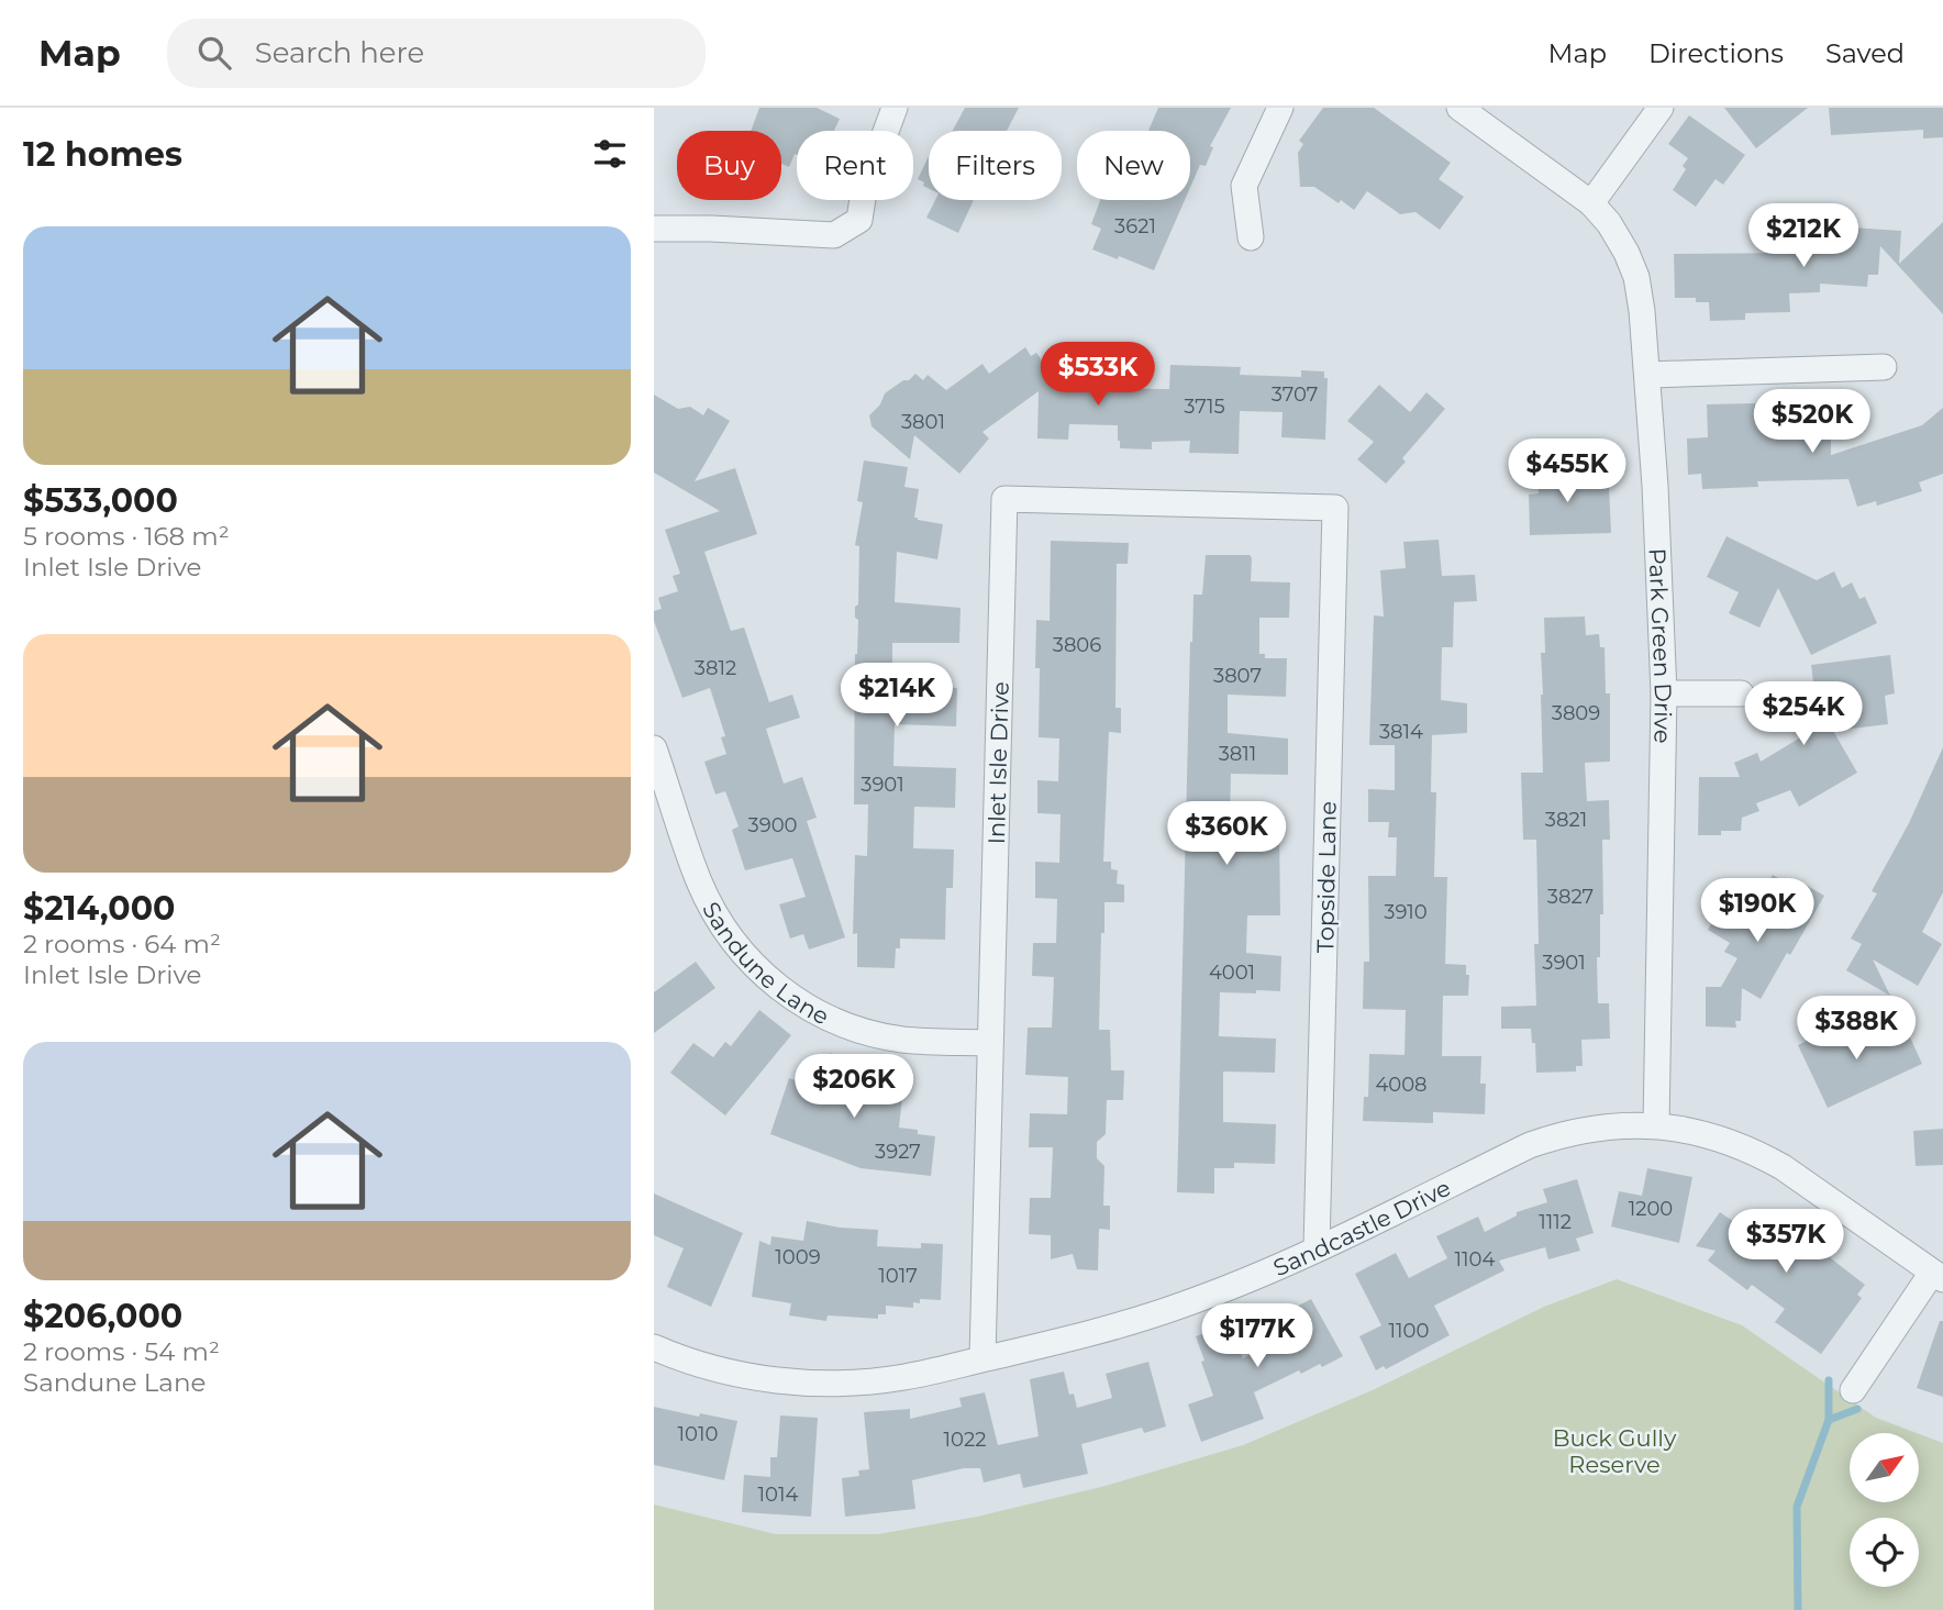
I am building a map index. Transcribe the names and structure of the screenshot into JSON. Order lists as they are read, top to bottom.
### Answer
{
  "streets": {
    "street": [
      "Park Green Drive",
      "Inlet Isle Drive",
      "Topside Lane",
      "Sandune Lane",
      "Sandcastle Drive"
    ]
  },
  "crossings": [
    ["Park Green Drive", "Sandcastle Drive"],
    ["Inlet Isle Drive", "Topside Lane"],
    ["Inlet Isle Drive", "Sandune Lane"],
    ["Inlet Isle Drive", "Sandcastle Drive"],
    ["Topside Lane", "Sandcastle Drive"]
  ],
  "parks": ["Buck Gully Reserve"],
  "house_numbers": [
    "3621",
    "3707",
    "3715",
    "3801",
    "3806",
    "3812",
    "3807",
    "3809",
    "3814",
    "3811",
    "3901",
    "3821",
    "3900",
    "3827",
    "3910",
    "3901",
    "4001",
    "4008",
    "3927",
    "1200",
    "1112",
    "1009",
    "1104",
    "1017",
    "1100",
    "1010",
    "1022",
    "1014"
  ],
  "north": "top right",
  "page": {
    "header": "Map",
    "search": "Search here",
    "nav": ["Map", "Directions", "Saved"],
    "heading": "12 homes",
    "chip": [
      "Buy",
      "Rent",
      "Filters",
      "New"
    ],
    "list": [
      {
        "name": "$533,000",
        "note": "5 rooms · 168 m² · Inlet Isle Drive"
      },
      {
        "name": "$214,000",
        "note": "2 rooms · 64 m² · Inlet Isle Drive"
      },
      {
        "name": "$206,000",
        "note": "2 rooms · 54 m² · Sandune Lane"
      }
    ],
    "price": [
      "$212K",
      "$533K",
      "$520K",
      "$455K",
      "$214K",
      "$254K",
      "$360K",
      "$190K",
      "$388K",
      "$206K",
      "$357K",
      "$177K"
    ]
  }
}
